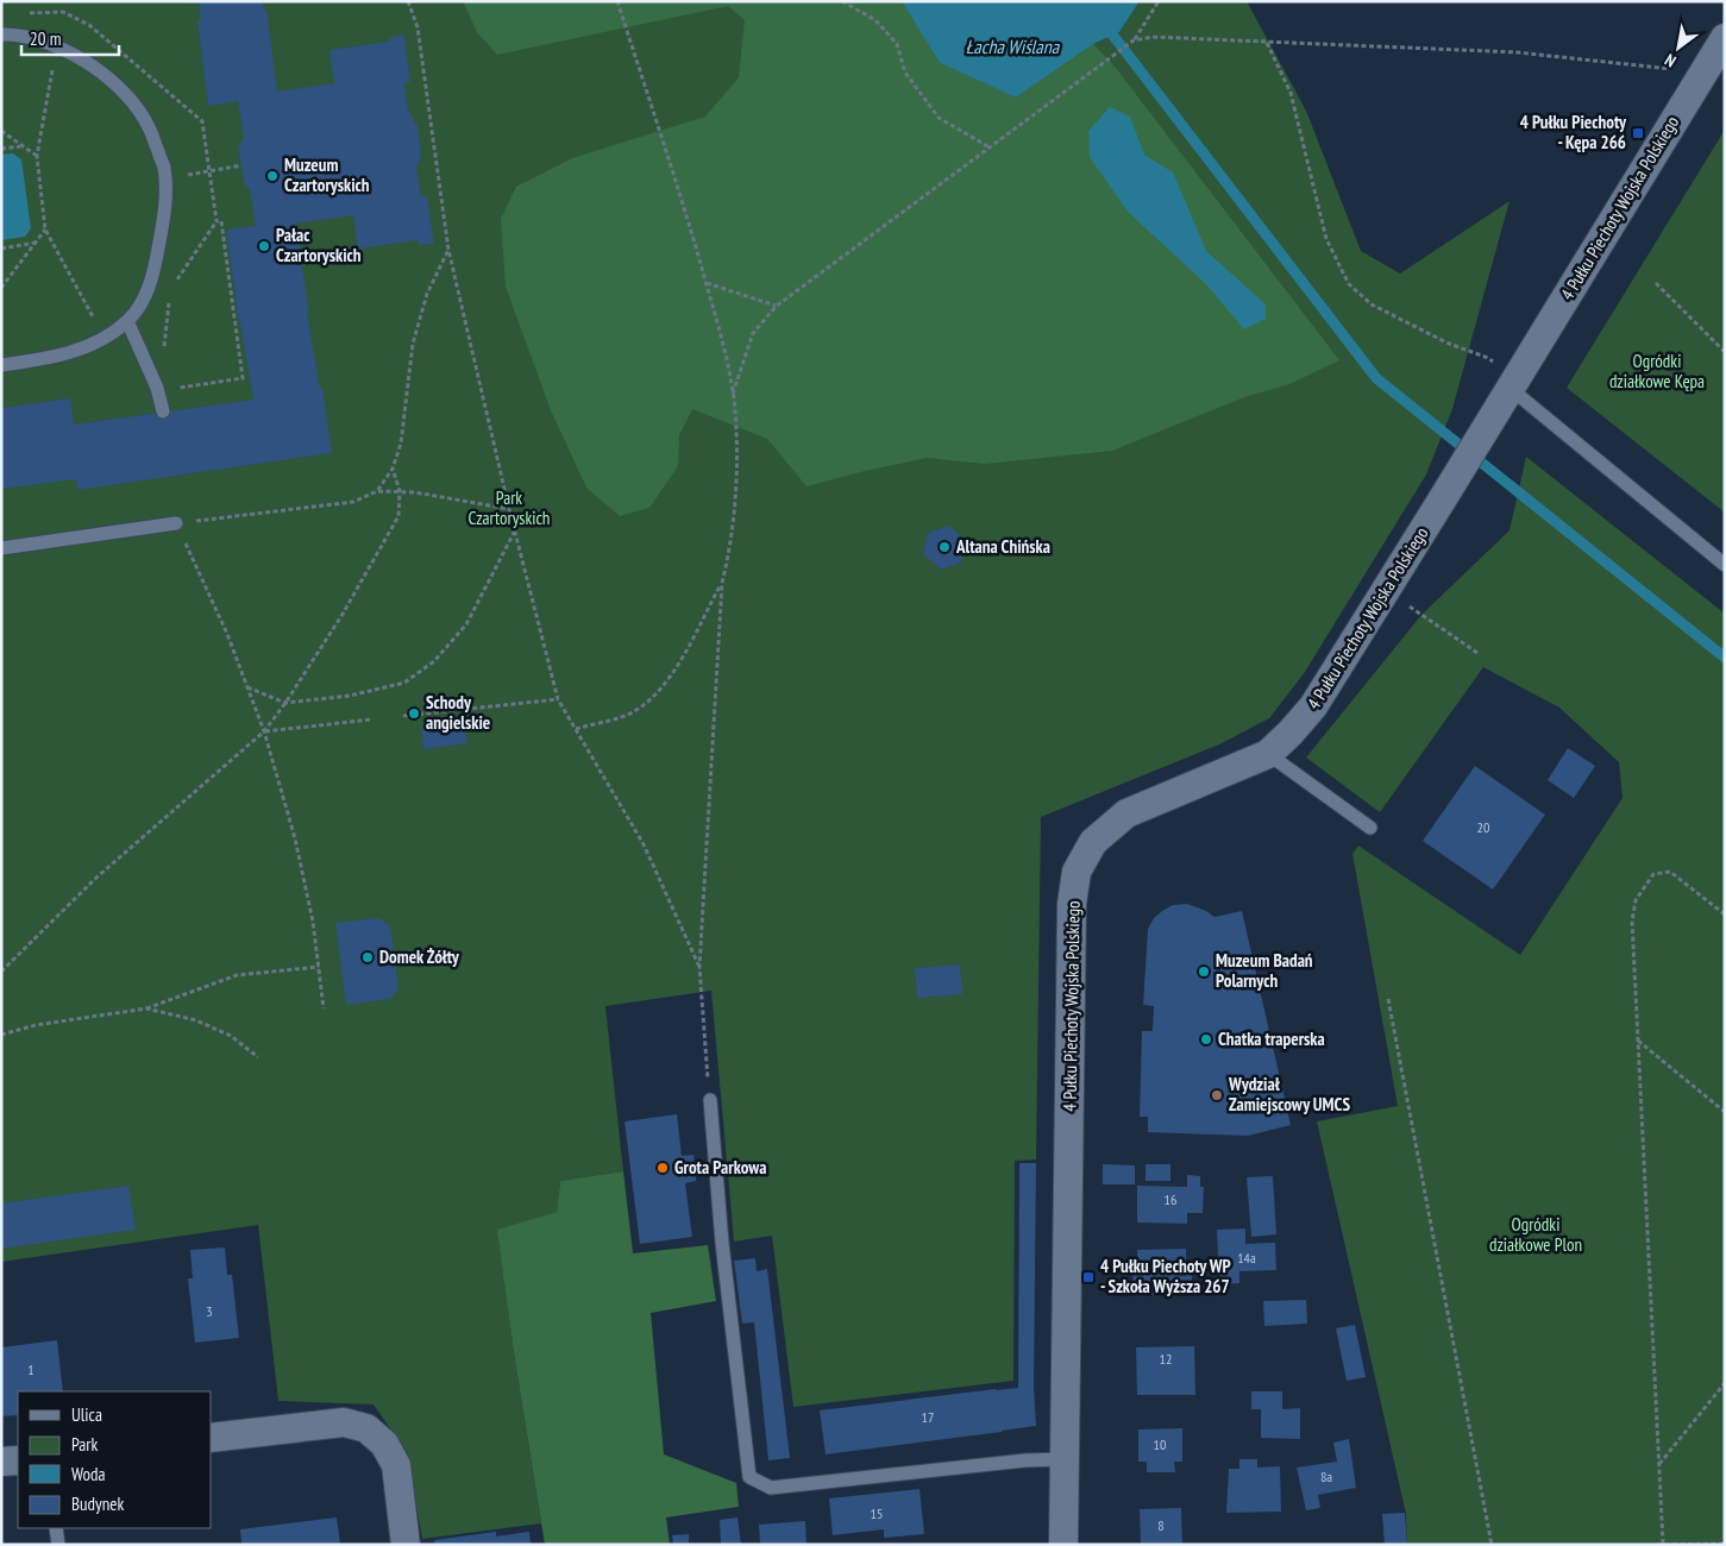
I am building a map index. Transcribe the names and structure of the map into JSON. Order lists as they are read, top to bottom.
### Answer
{
  "streets": {
    "street": ["4 Pułku Piechoty Wojska Polskiego"]
  },
  "water": ["Łacha Wiślana"],
  "parks": ["Ogródki działkowe Kępa", "Park Czartoryskich", "Ogródki działkowe Plon"],
  "places": {
    "transit": ["4 Pułku Piechoty - Kępa 266", "4 Pułku Piechoty WP - Szkoła Wyższa 267"],
    "other": [
      "Muzeum Czartoryskich",
      "Pałac Czartoryskich",
      "Altana Chińska",
      "Schody angielskie",
      "Domek Żółty",
      "Muzeum Badań Polarnych",
      "Chatka traperska",
      "Wydział Zamiejscowy UMCS",
      "Grota Parkowa"
    ]
  },
  "house_numbers": [
    "20",
    "16",
    "14a",
    "3",
    "12",
    "1",
    "17",
    "10",
    "8a",
    "15",
    "8"
  ],
  "legend": [
    "Ulica",
    "Park",
    "Woda",
    "Budynek"
  ],
  "scale_bar": "20 m",
  "north": "bottom left"
}
